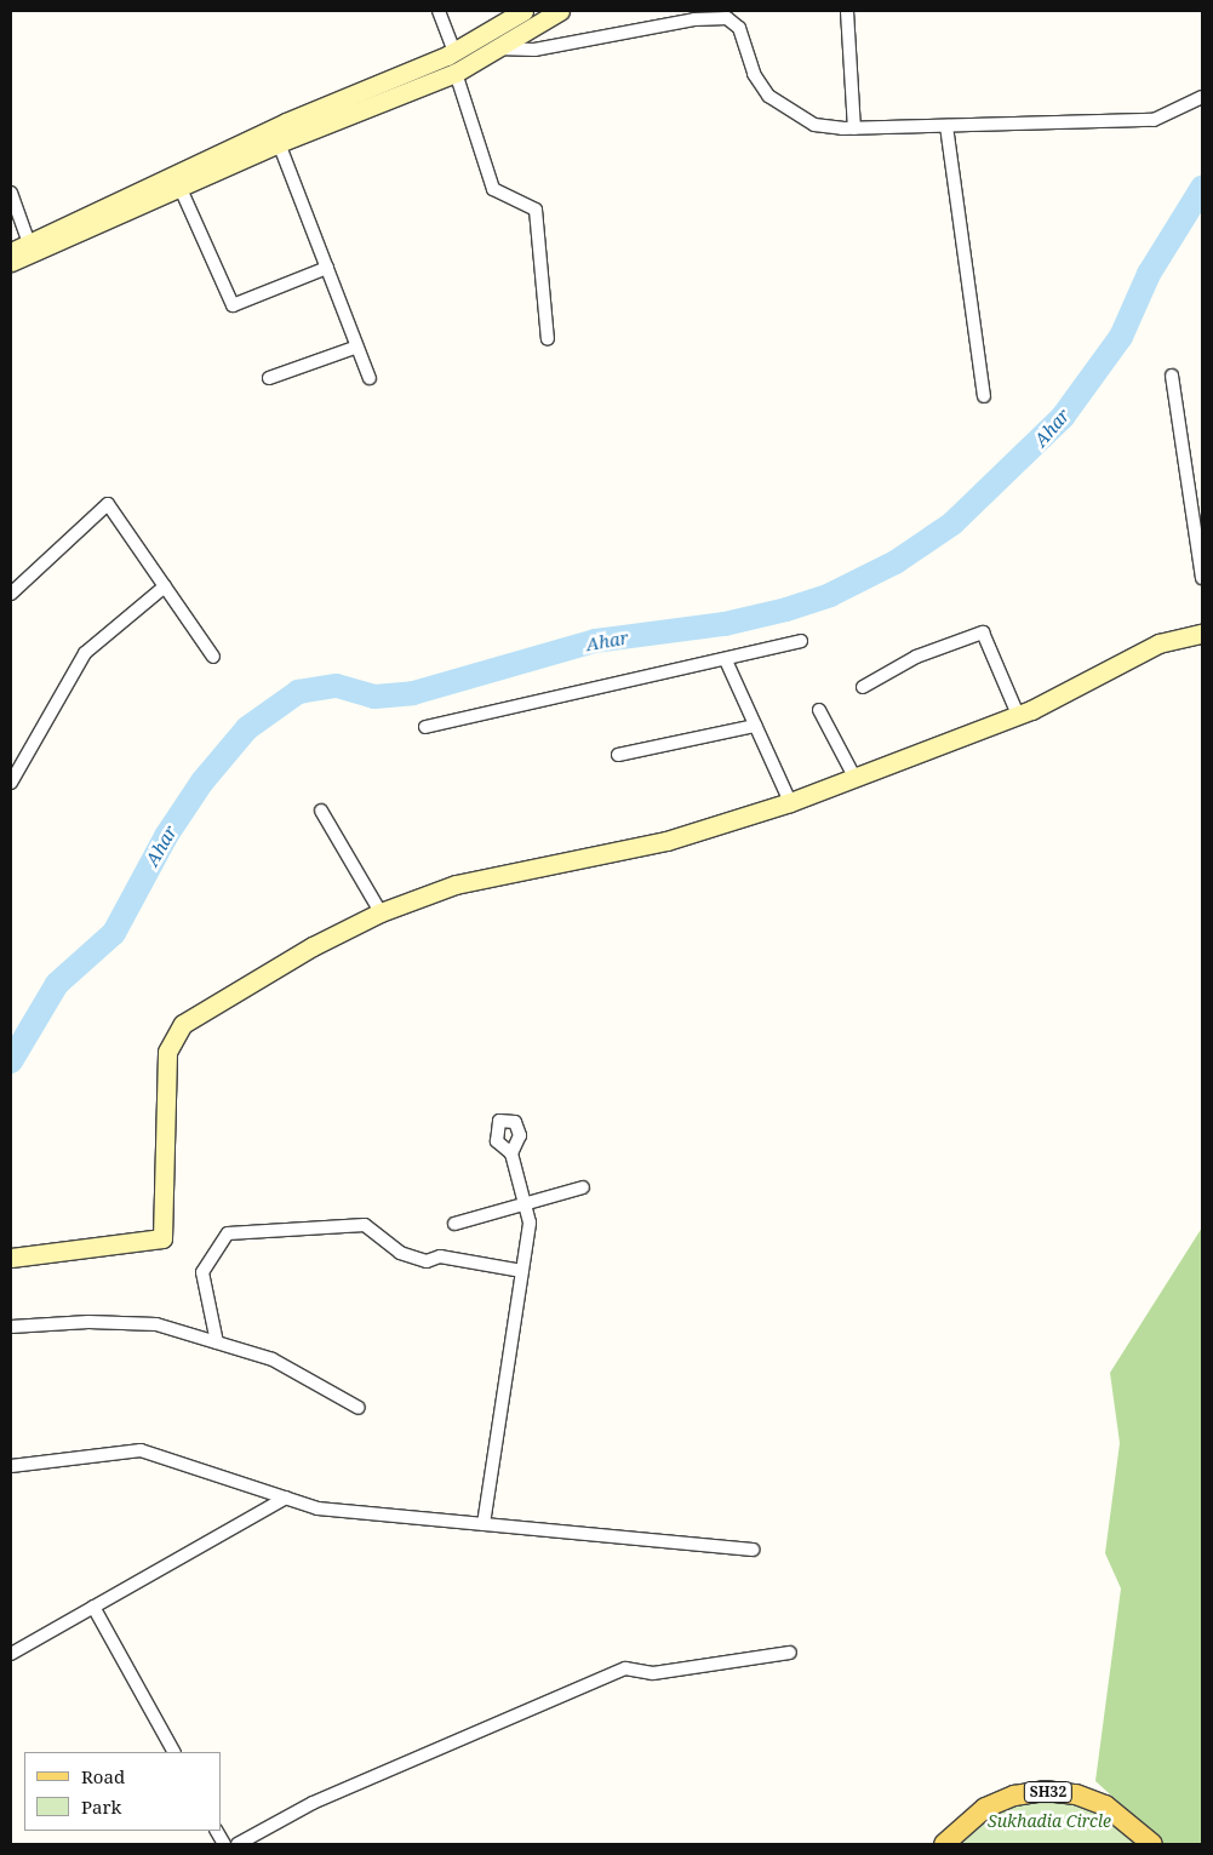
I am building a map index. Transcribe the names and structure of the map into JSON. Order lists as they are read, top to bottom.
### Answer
{
  "streets": {
    "main road": ["SH32"]
  },
  "water": ["Ahar"],
  "parks": ["Sukhadia Circle"],
  "legend": ["Road", "Park"]
}
